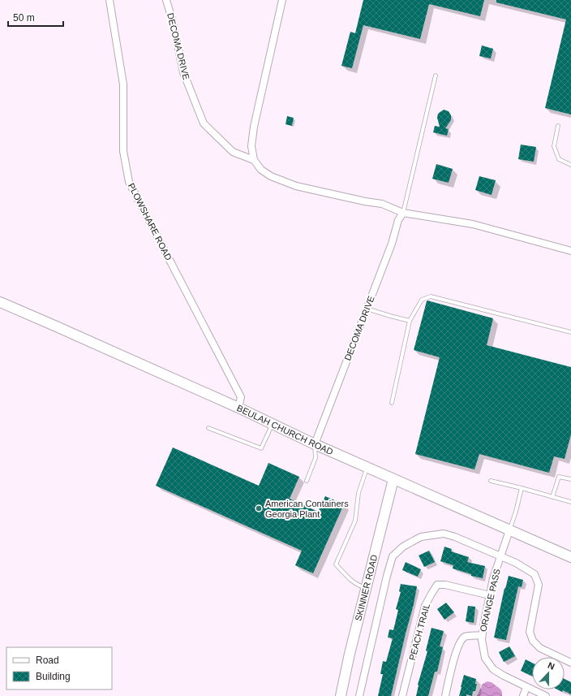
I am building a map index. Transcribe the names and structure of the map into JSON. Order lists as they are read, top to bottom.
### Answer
{
  "streets": {
    "street": [
      "DECOMA DRIVE",
      "PLOWSHARE ROAD",
      "BEULAH CHURCH ROAD",
      "SKINNER ROAD",
      "ORANGE PASS",
      "PEACH TRAIL"
    ]
  },
  "crossings": [
    ["DECOMA DRIVE", "BEULAH CHURCH ROAD"],
    ["PLOWSHARE ROAD", "BEULAH CHURCH ROAD"],
    ["BEULAH CHURCH ROAD", "SKINNER ROAD"],
    ["BEULAH CHURCH ROAD", "ORANGE PASS"],
    ["ORANGE PASS", "PEACH TRAIL"]
  ],
  "places": ["American Containers Georgia Plant"],
  "legend": ["Road", "Building"],
  "scale_bar": "50 m",
  "north": "top"
}
